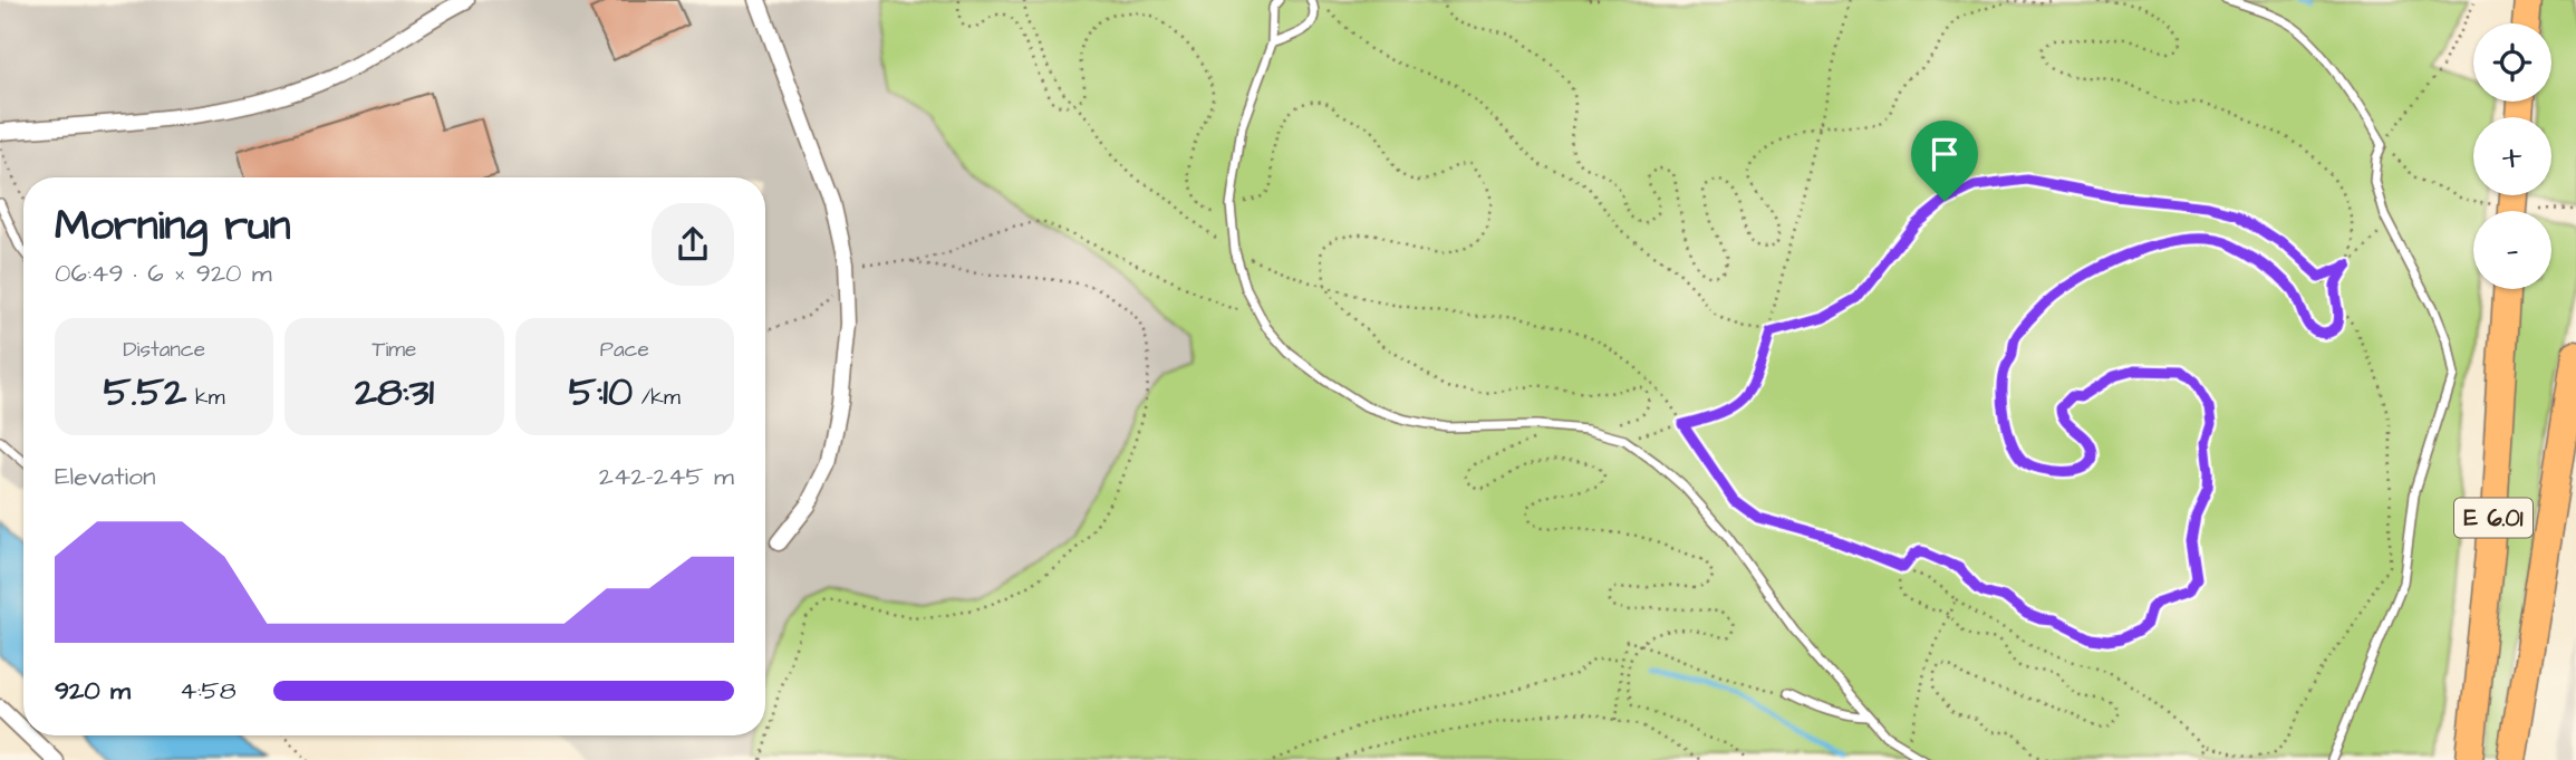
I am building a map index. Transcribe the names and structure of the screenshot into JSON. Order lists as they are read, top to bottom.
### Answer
{
  "streets": {
    "highway": ["E 6.01"]
  },
  "page": {
    "map_buttons": ["+", "−"],
    "heading": ["Morning run", "06:49 · 6 × 920 m"],
    "stats": [
      ["Distance", "5.52 km"],
      ["Time", "28:31"],
      ["Pace", "5:10 /km"]
    ],
    "chart": ["Elevation", "242–245 m"],
    "list": [
      {
        "name": "920 m",
        "note": "4:58"
      }
    ]
  }
}
